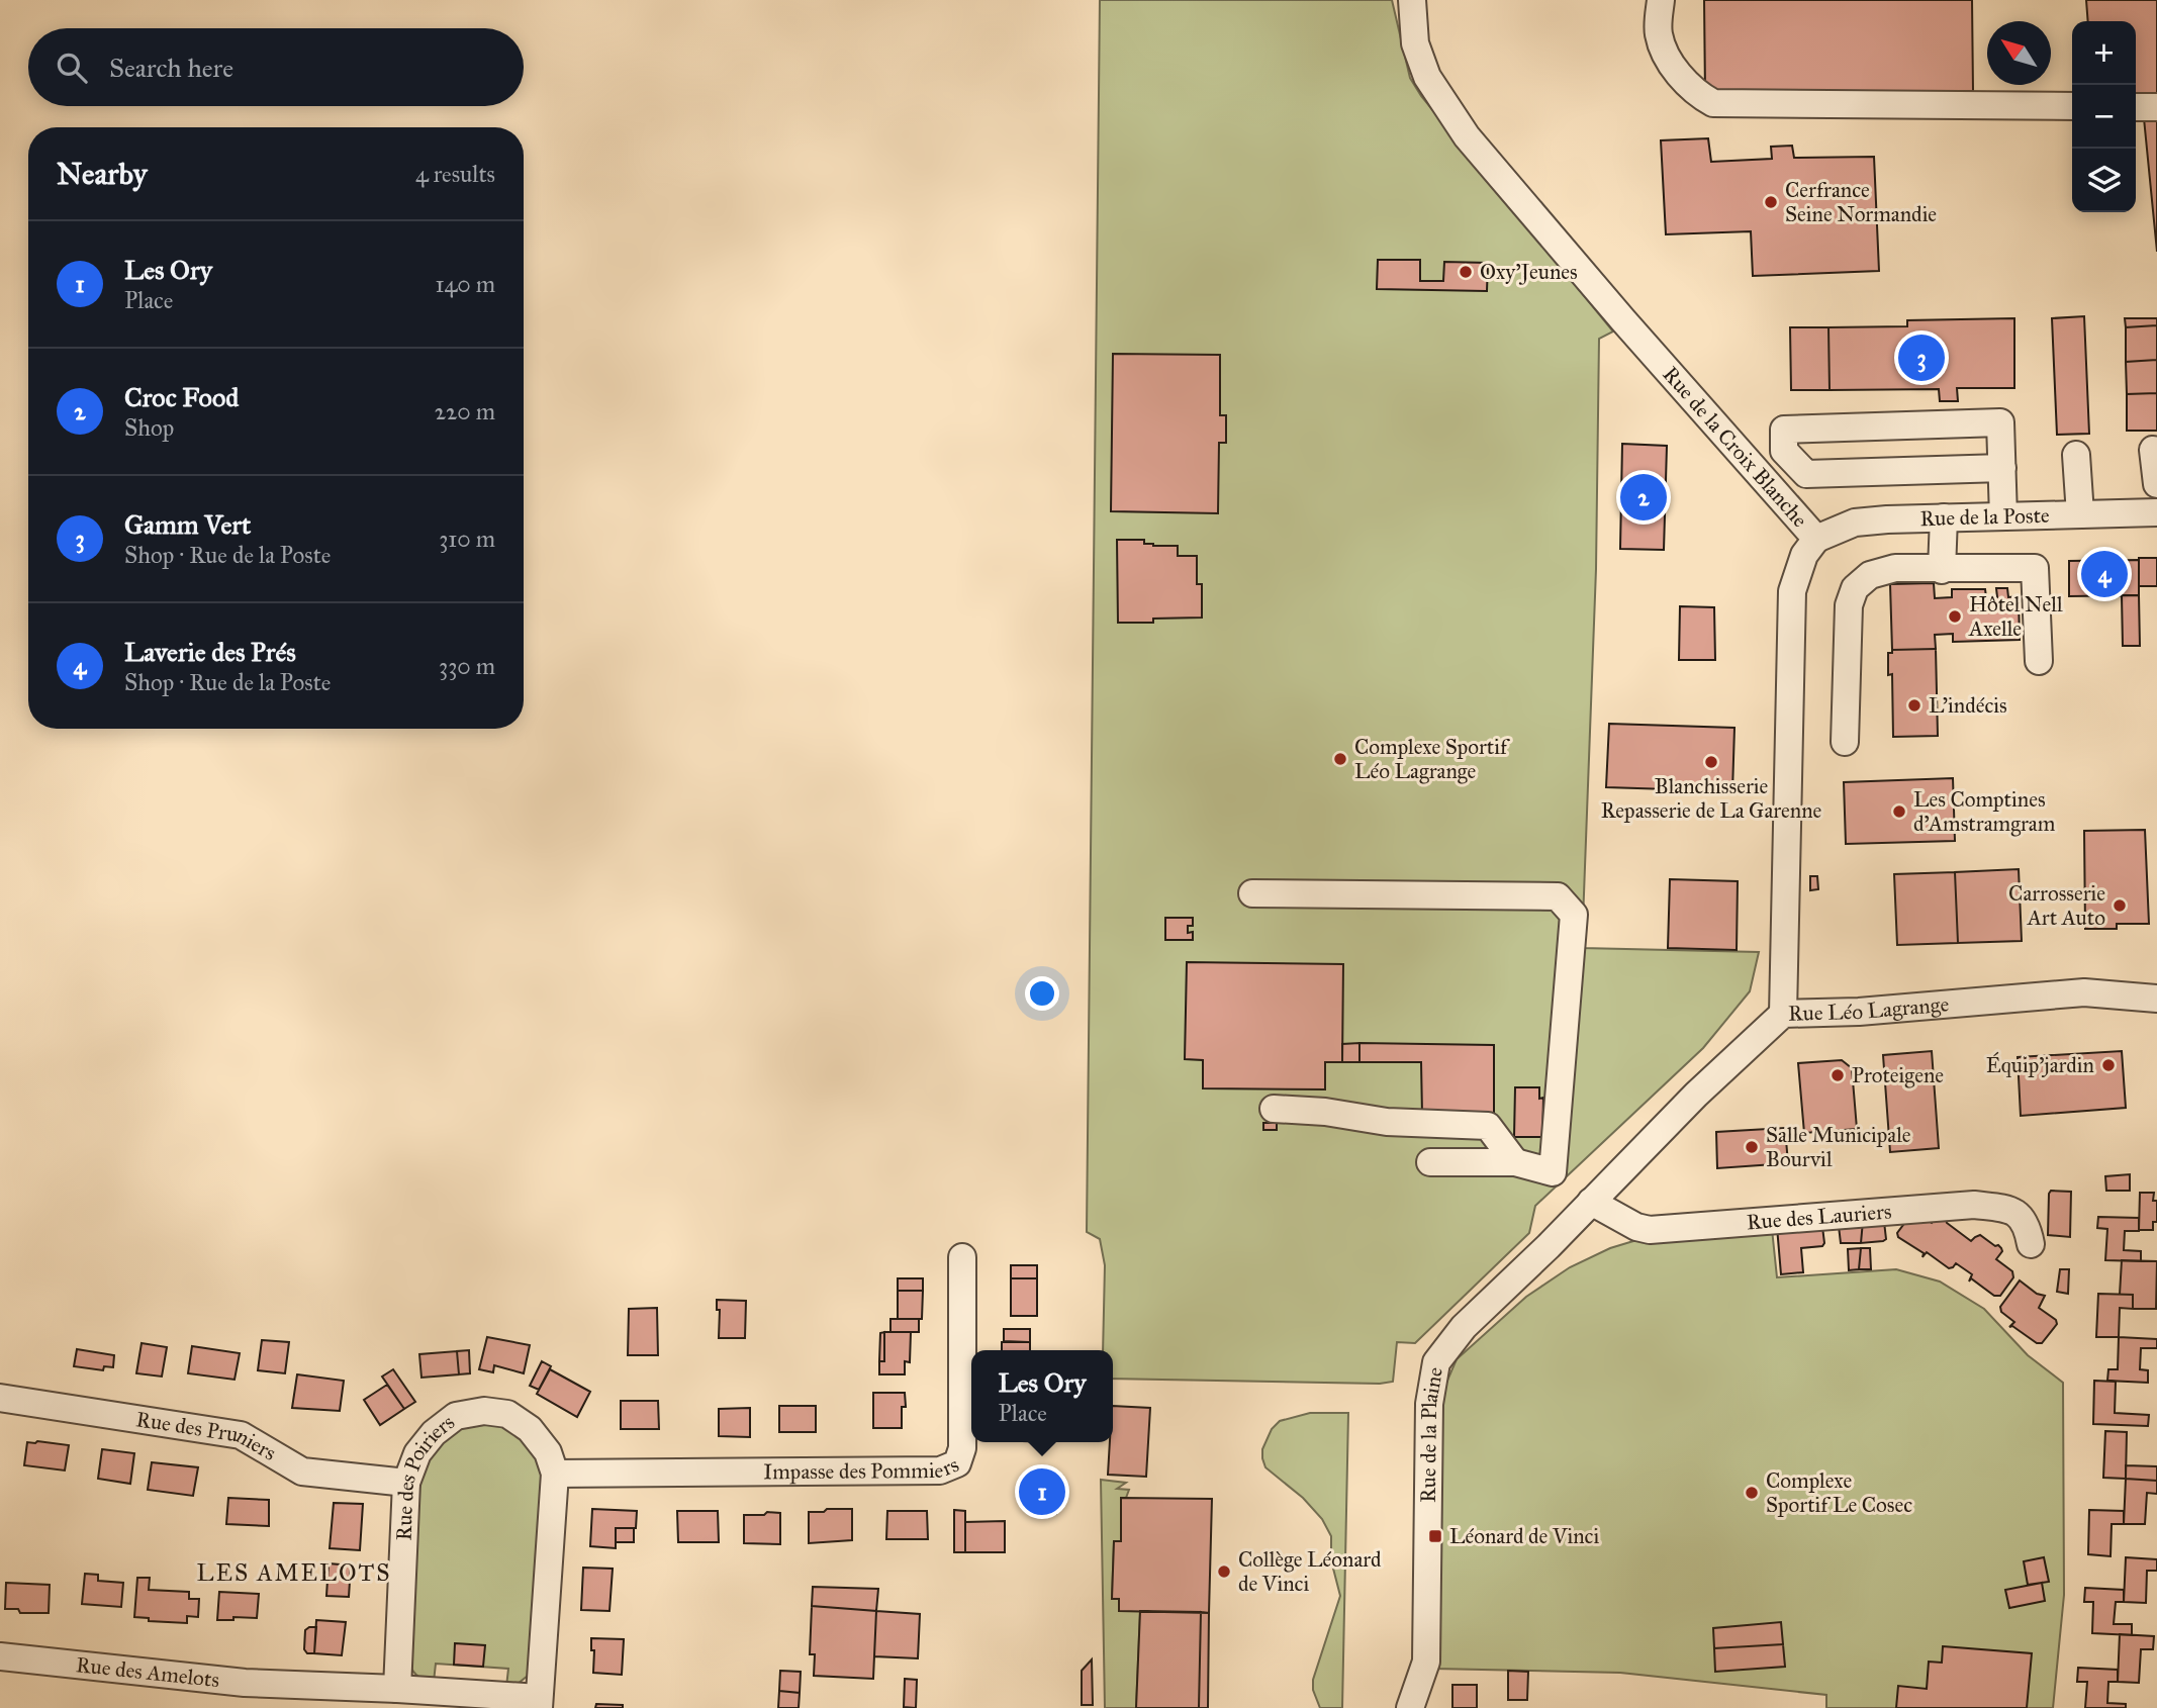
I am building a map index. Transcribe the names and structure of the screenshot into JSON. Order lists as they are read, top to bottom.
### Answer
{
  "streets": {
    "street": [
      "Rue de la Croix Blanche",
      "Rue de la Poste",
      "Rue Léo Lagrange",
      "Rue des Lauriers",
      "Rue de la Plaine",
      "Rue des Pruniers",
      "Impasse des Pommiers",
      "Rue des Poiriers",
      "Rue des Amelots"
    ]
  },
  "crossings": [
    ["Rue de la Croix Blanche", "Rue de la Poste"],
    ["Rue de la Croix Blanche", "Rue Léo Lagrange"],
    ["Rue Léo Lagrange", "Rue des Lauriers"],
    ["Rue Léo Lagrange", "Rue de la Plaine"],
    ["Rue des Pruniers", "Rue des Poiriers"],
    ["Impasse des Pommiers", "Rue des Poiriers"],
    ["Rue des Poiriers", "Rue des Amelots"]
  ],
  "districts": ["LES AMELOTS"],
  "places": {
    "other": [
      "Cerfrance Seine Normandie",
      "Oxy'Jeunes",
      "Hôtel Nell Axelle",
      "L'indécis",
      "Complexe Sportif Léo Lagrange",
      "Blanchisserie Repasserie de La Garenne",
      "Les Comptines d'Amstramgram",
      "Carrosserie Art Auto",
      "Équip'jardin",
      "Proteigene",
      "Salle Municipale Bourvil",
      "Complexe Sportif Le Cosec",
      "Collège Léonard de Vinci"
    ],
    "transit": ["Léonard de Vinci"]
  },
  "north": "top left",
  "page": {
    "map_buttons": ["+", "−"],
    "search": "Search here",
    "heading": ["Nearby", "4 results"],
    "list": [
      {
        "mark": "1",
        "name": "Les Ory",
        "note": "Place",
        "value": "140 m"
      },
      {
        "mark": "2",
        "name": "Croc Food",
        "note": "Shop",
        "value": "220 m"
      },
      {
        "mark": "3",
        "name": "Gamm Vert",
        "note": "Shop · Rue de la Poste",
        "value": "310 m"
      },
      {
        "mark": "4",
        "name": "Laverie des Prés",
        "note": "Shop · Rue de la Poste",
        "value": "330 m"
      }
    ],
    "pins": [
      "3",
      "2",
      "4",
      "1"
    ],
    "popup": ["Les Ory", "Place"]
  }
}
